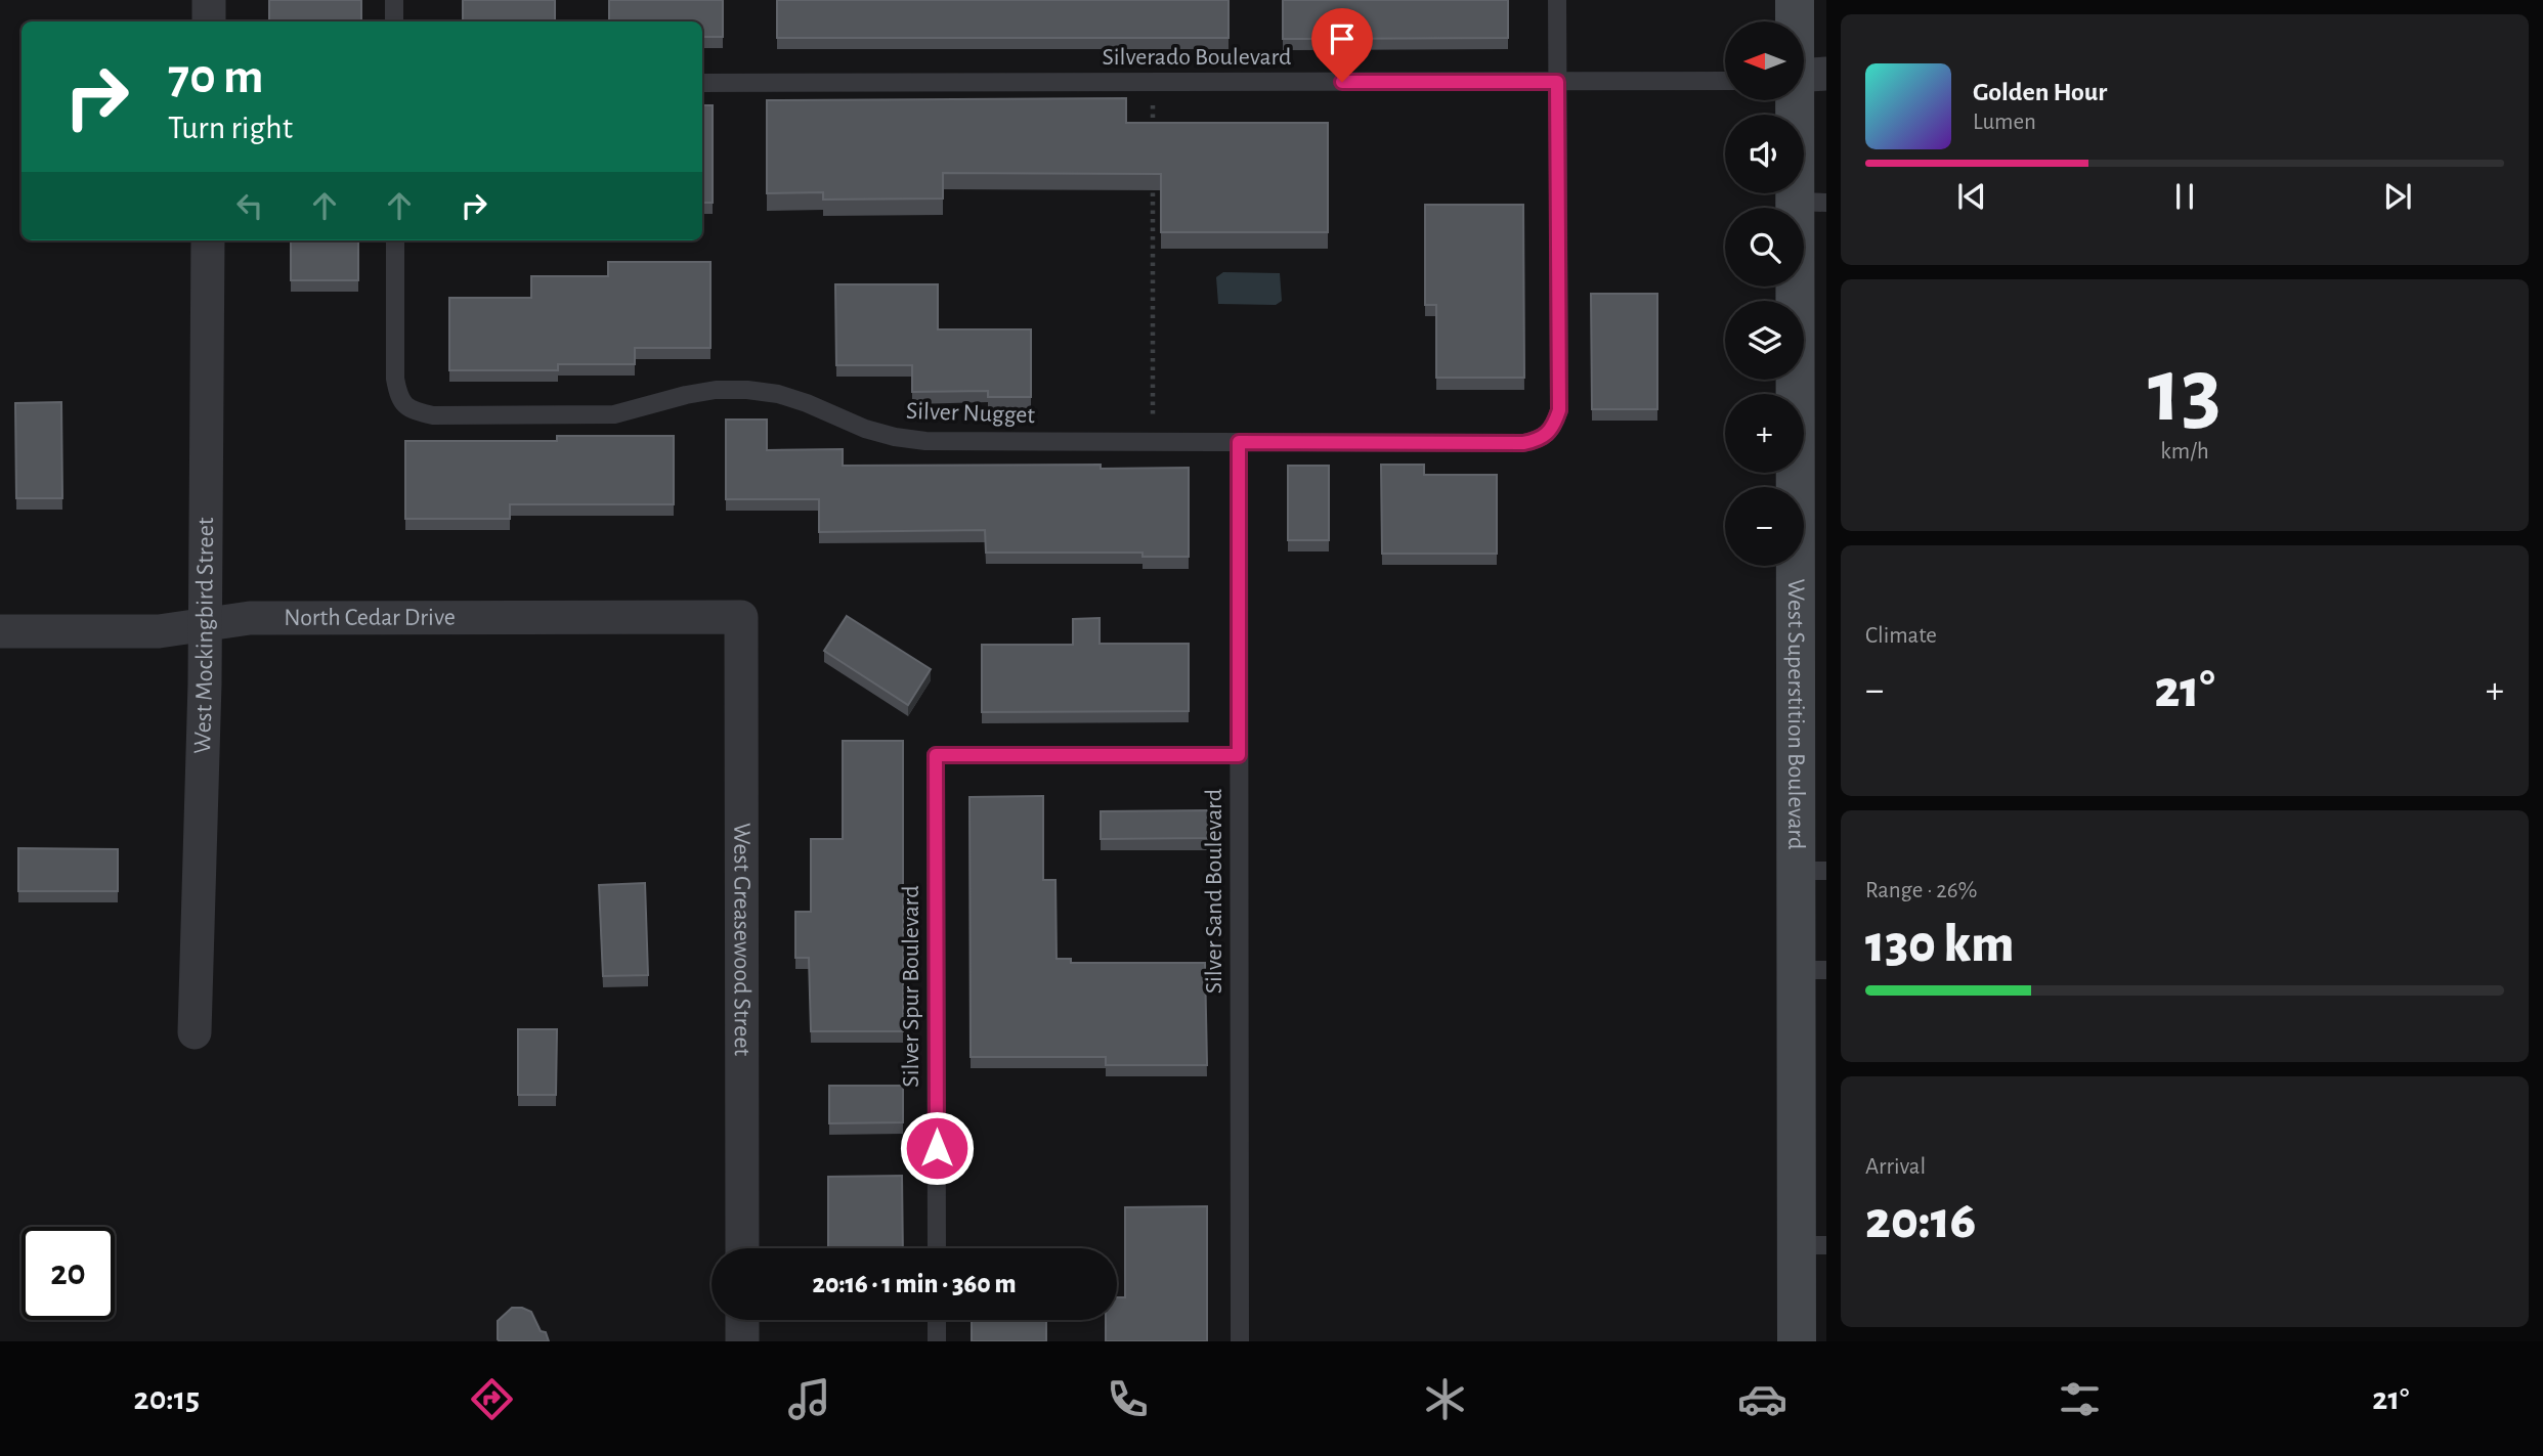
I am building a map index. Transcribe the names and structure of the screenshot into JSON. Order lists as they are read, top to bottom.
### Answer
{
  "streets": {
    "main road": ["West Superstition Boulevard"],
    "street": ["North Cedar Drive", "West Mockingbird Street", "West Greasewood Street"],
    "lane": [
      "Silverado Boulevard",
      "Silver Nugget",
      "Silver Sand Boulevard",
      "Silver Spur Boulevard"
    ]
  },
  "crossings": [
    ["Silverado Boulevard", "Silver Nugget"],
    ["Silver Nugget", "Silver Sand Boulevard"],
    ["North Cedar Drive", "West Mockingbird Street"],
    ["North Cedar Drive", "West Greasewood Street"],
    ["Silver Sand Boulevard", "Silver Spur Boulevard"]
  ],
  "north": "left",
  "page": {
    "map_buttons": ["+", "−"],
    "turn": ["70 m", "Turn right"],
    "song": ["Golden Hour", "Lumen"],
    "tile": [
      ["13", "km/h"],
      "Climate",
      ["Range · 26%", "130 km"],
      ["Arrival", "20:16"]
    ],
    "heat": ["−", "21°", "+"],
    "limit": "20",
    "trip": "20:16 · 1 min · 360 m",
    "tabs": ["20:15", "21°"]
  }
}
